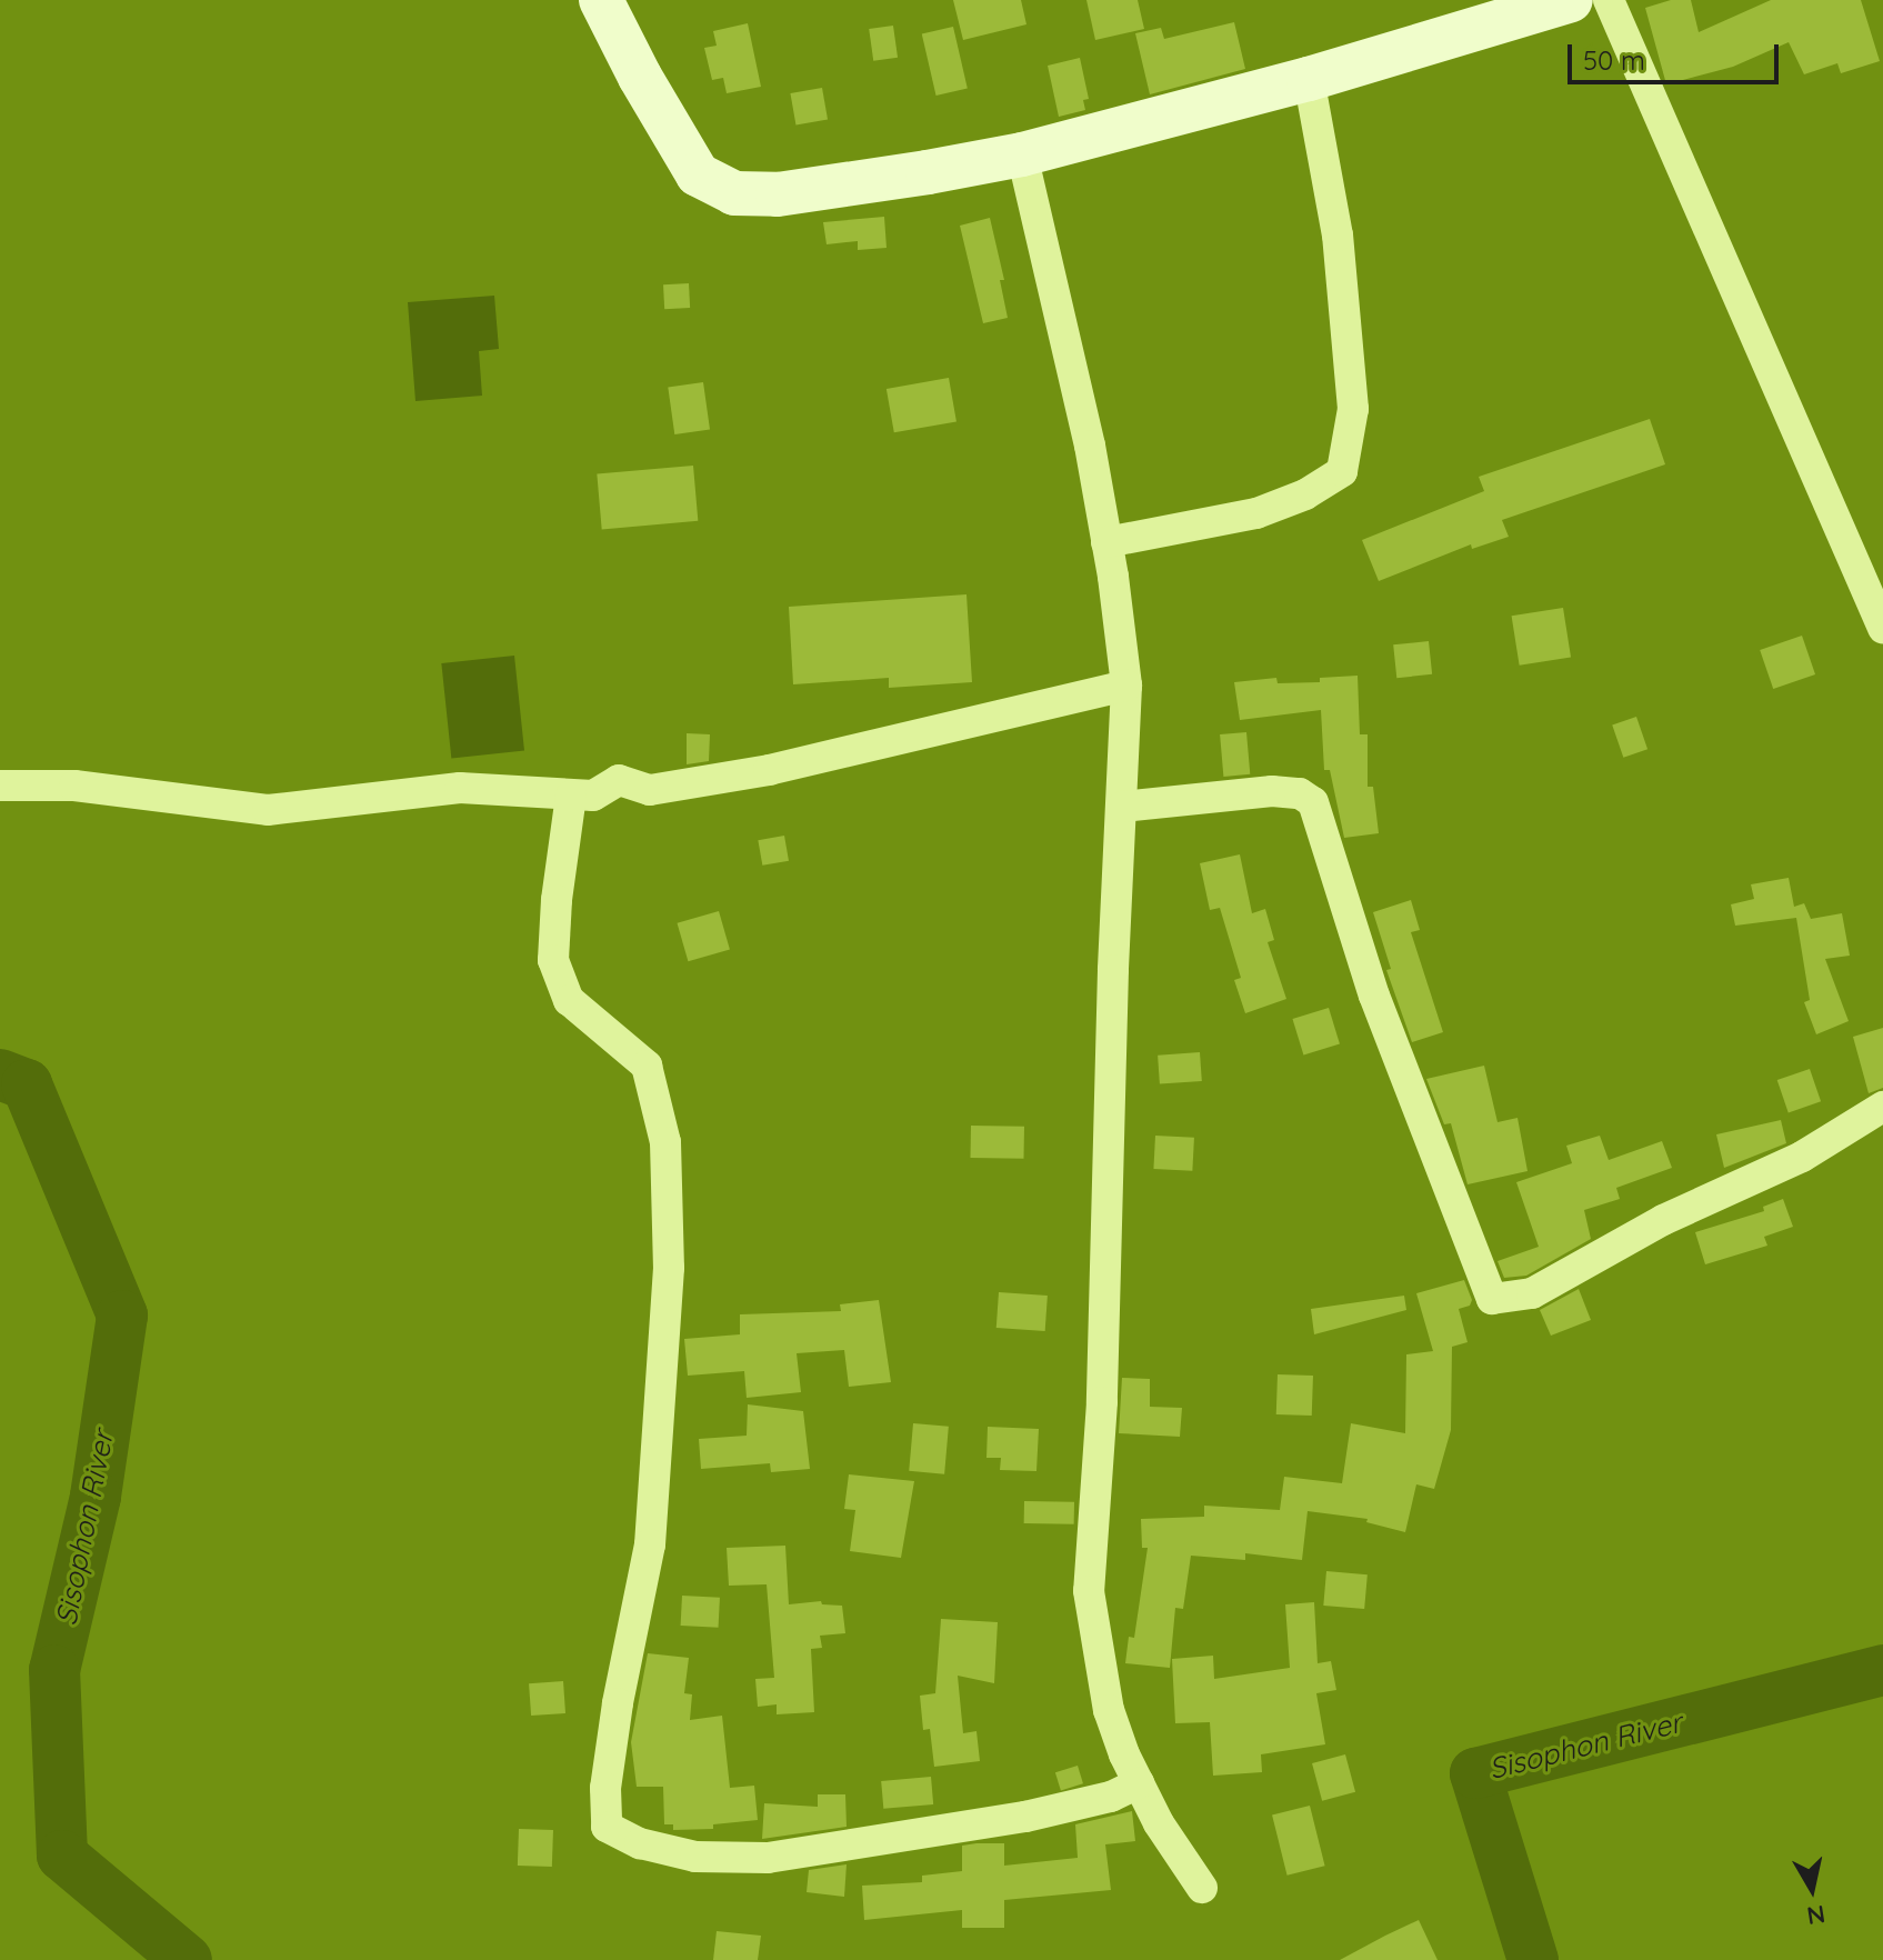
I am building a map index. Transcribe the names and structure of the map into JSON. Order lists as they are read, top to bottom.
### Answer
{
  "water": ["Sisophon River"],
  "scale_bar": "50 m",
  "north": "bottom"
}
